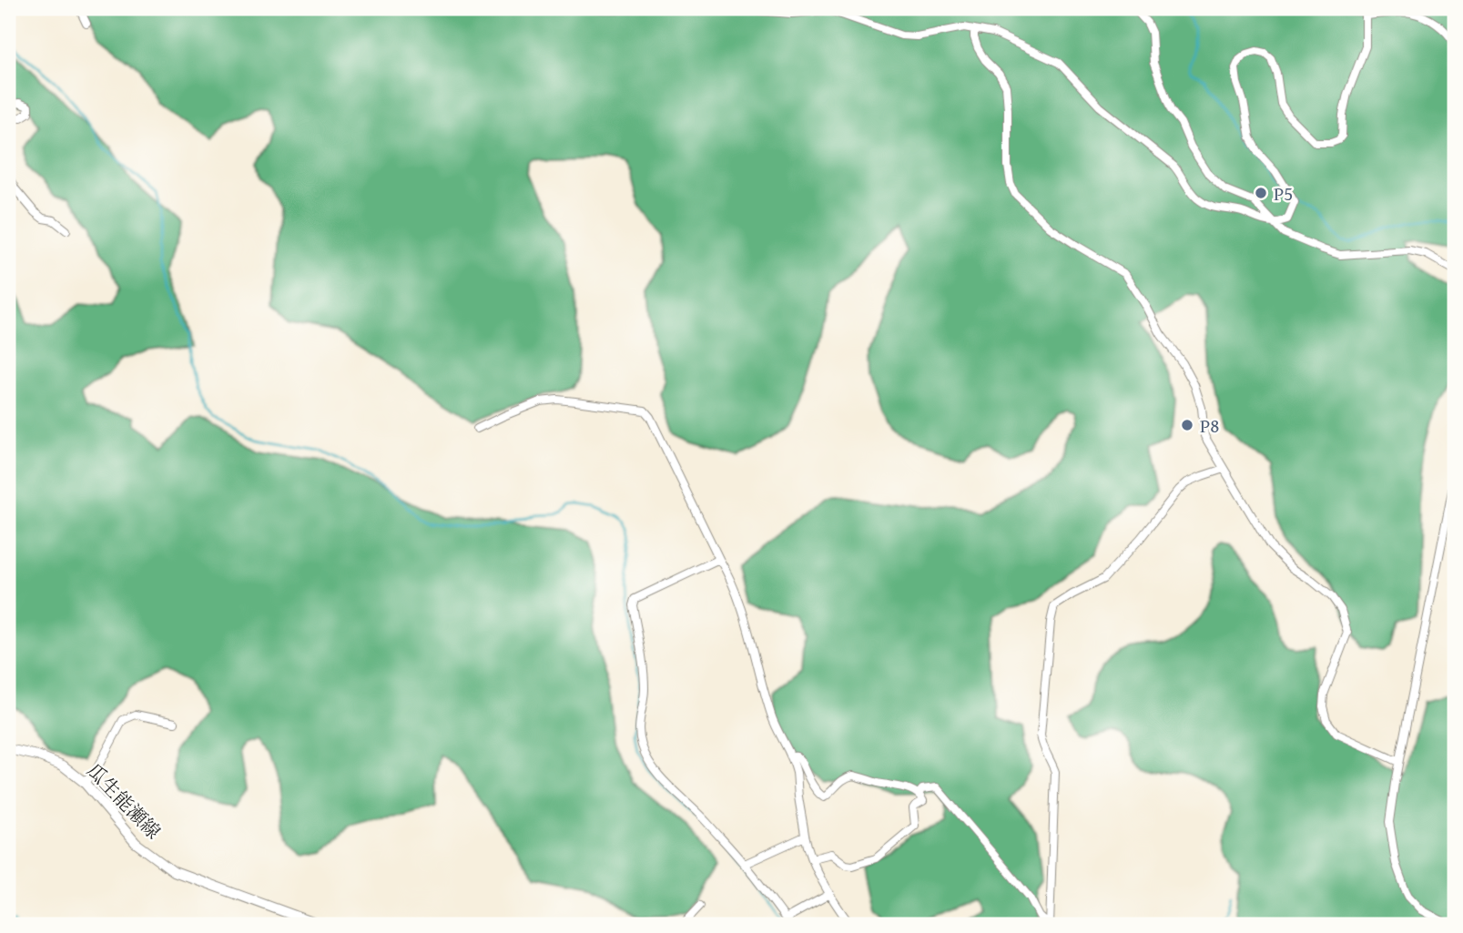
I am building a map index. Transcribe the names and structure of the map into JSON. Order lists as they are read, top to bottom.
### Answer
{
  "streets": {
    "main road": ["瓜生能瀬線"]
  },
  "places": ["P5", "P8"]
}
